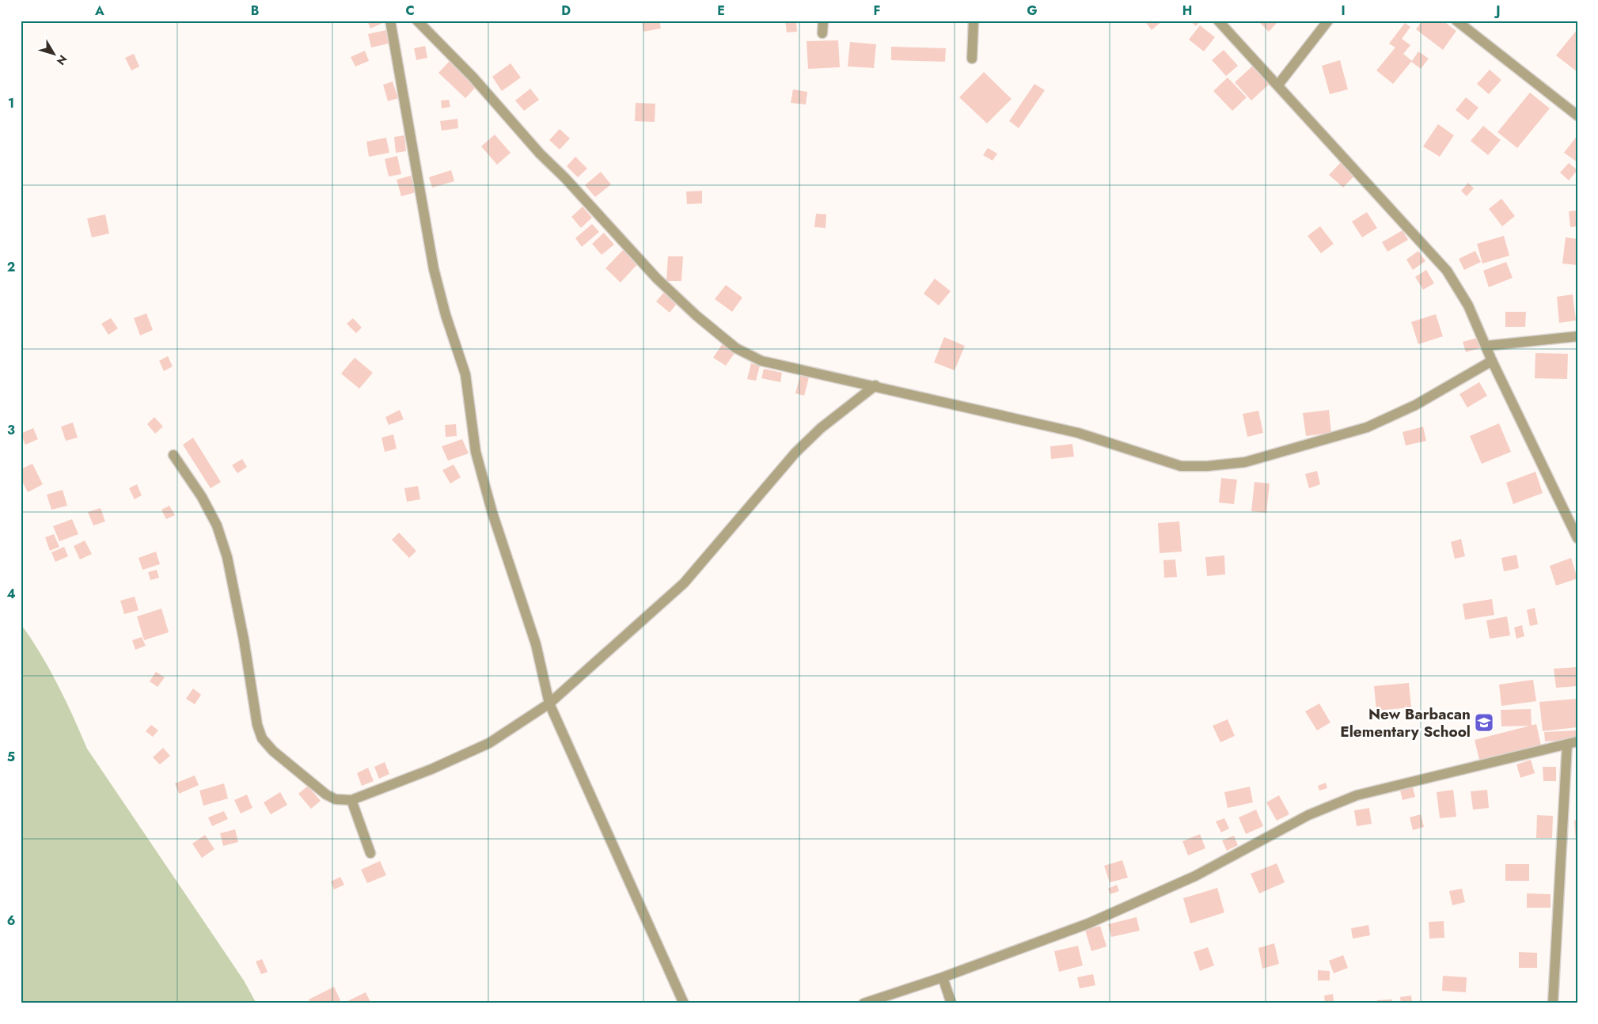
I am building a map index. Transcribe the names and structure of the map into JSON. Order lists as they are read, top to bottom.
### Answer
{
  "places": {
    "school or university": ["New Barbacan Elementary School"]
  },
  "north": "bottom right",
  "grid": {
    "columns": [
      "A",
      "B",
      "C",
      "D",
      "E",
      "F",
      "G",
      "H",
      "I",
      "J"
    ],
    "rows": [
      "1",
      "2",
      "3",
      "4",
      "5",
      "6"
    ]
  }
}
